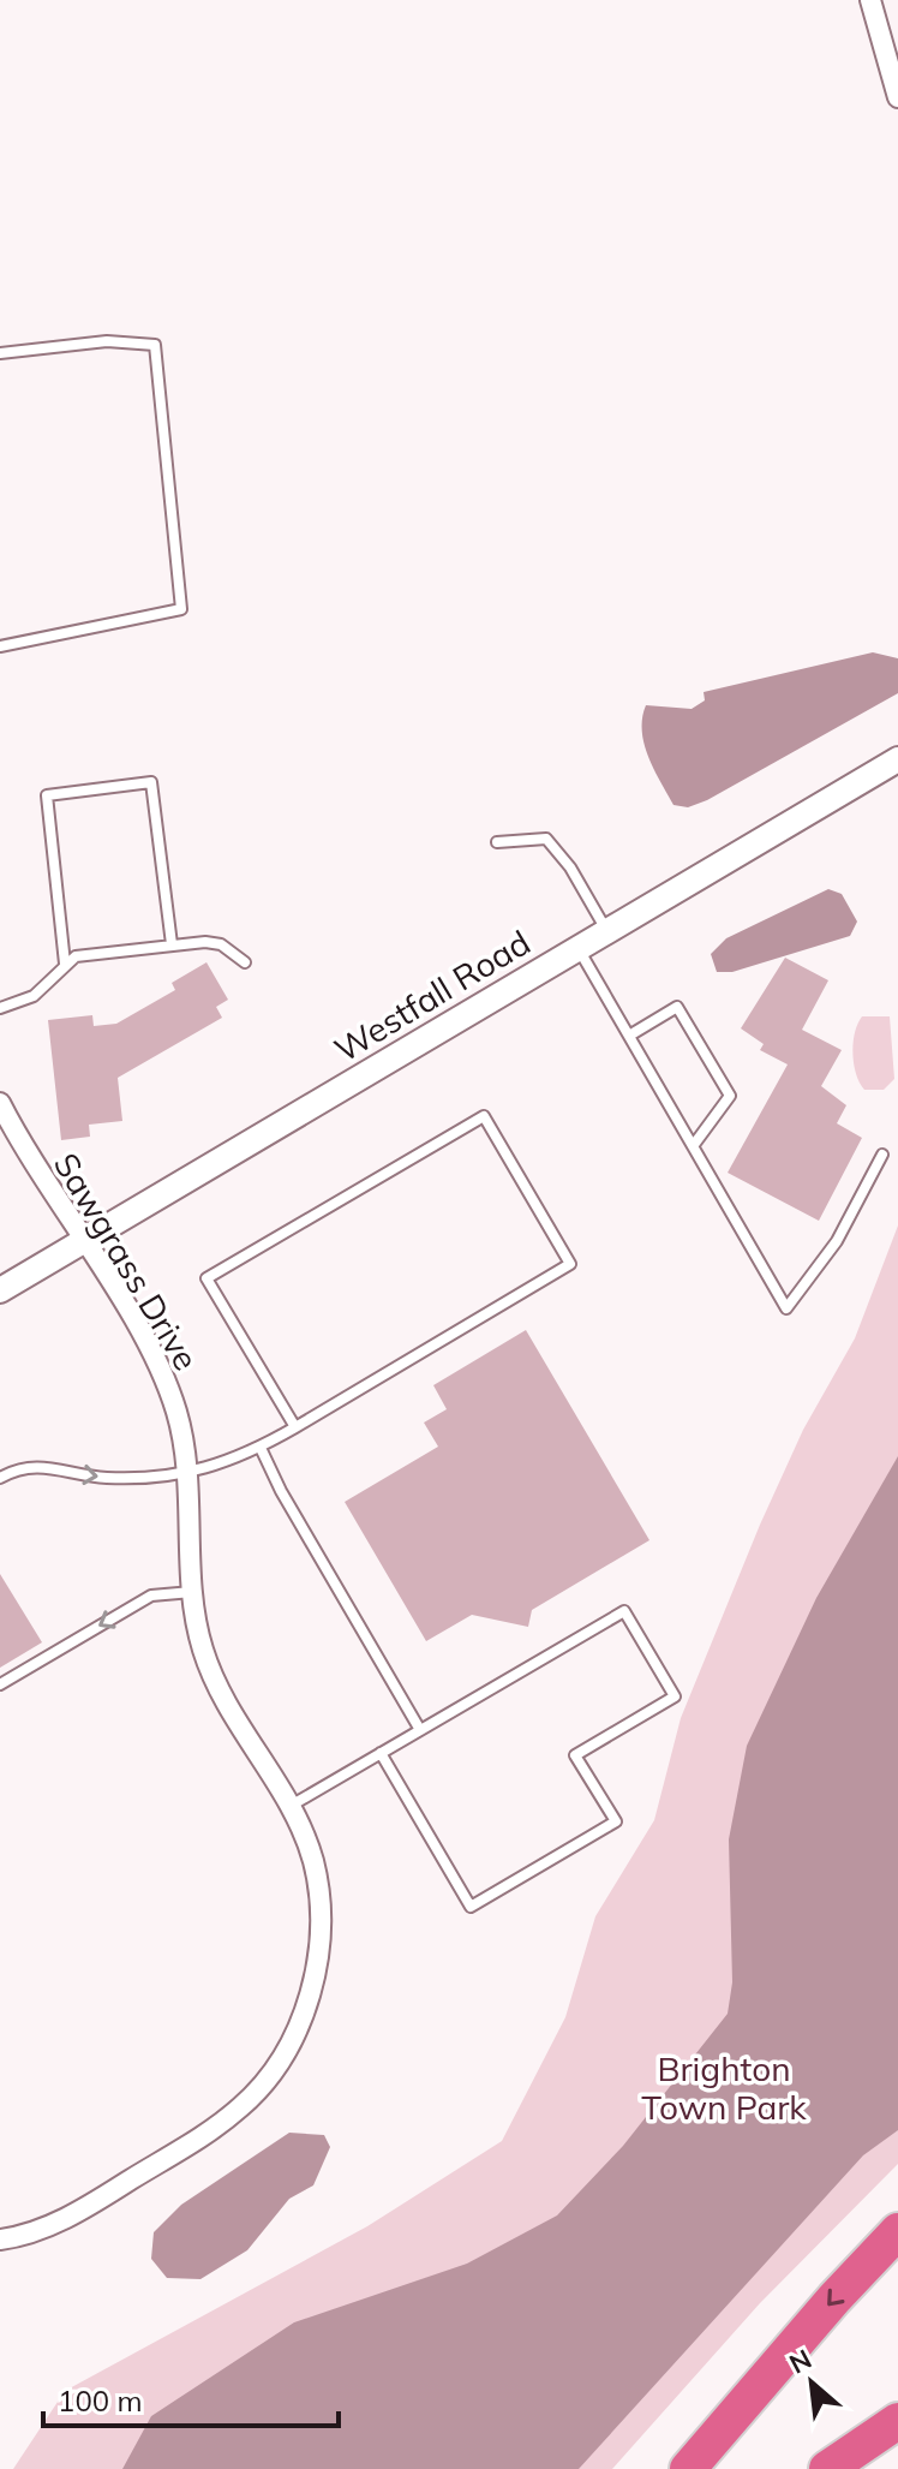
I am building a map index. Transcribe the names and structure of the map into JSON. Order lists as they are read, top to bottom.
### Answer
{
  "streets": {
    "street": ["Westfall Road", "Sawgrass Drive"]
  },
  "crossings": [
    ["Westfall Road", "Sawgrass Drive"]
  ],
  "parks": ["Brighton Town Park"],
  "scale_bar": "100 m",
  "north": "top left"
}
